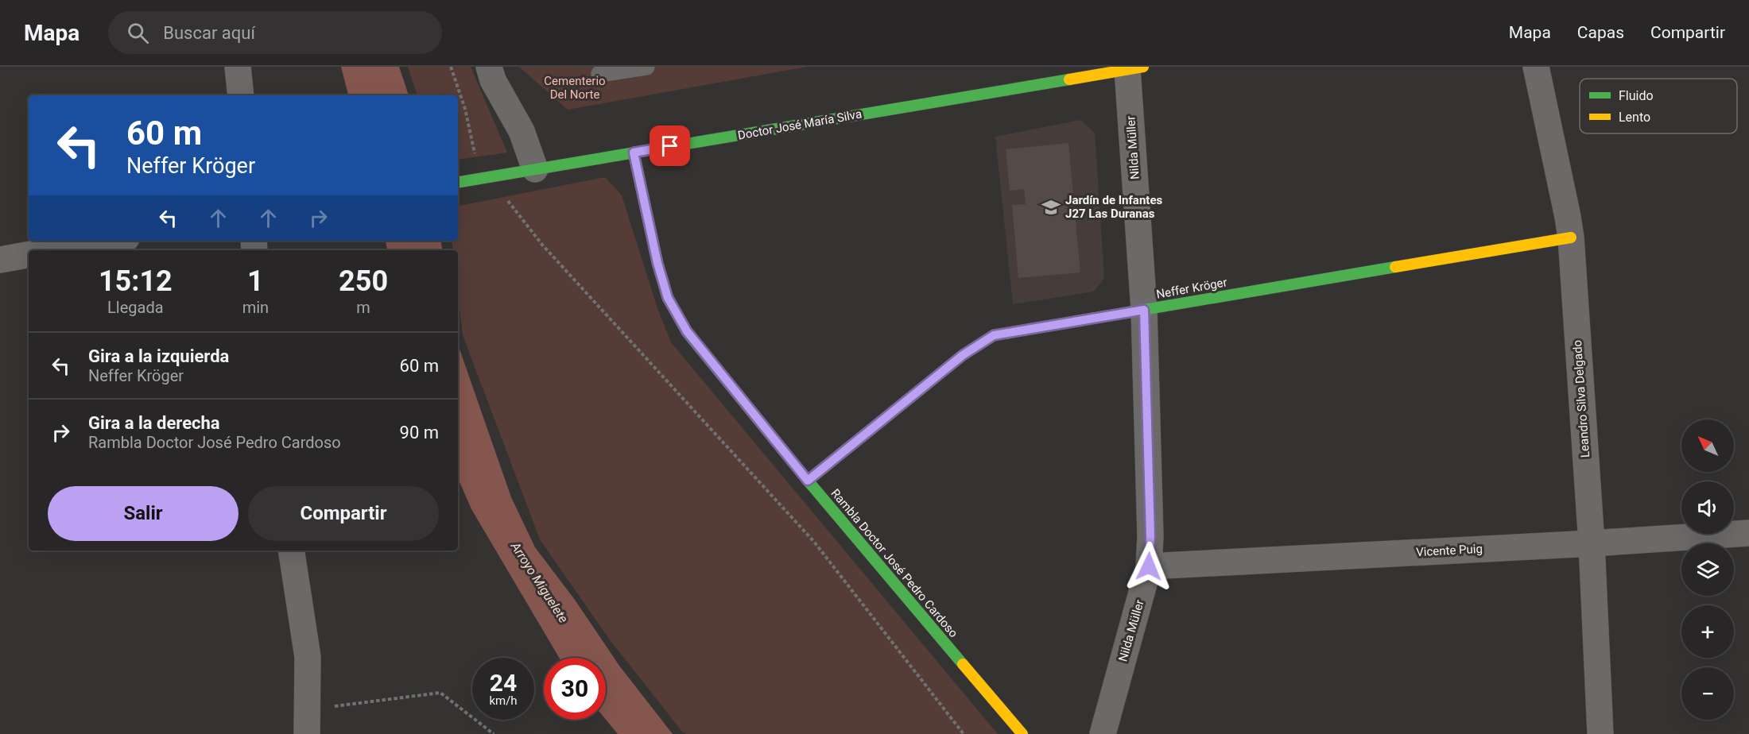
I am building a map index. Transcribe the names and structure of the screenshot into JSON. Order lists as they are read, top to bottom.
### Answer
{
  "streets": {
    "street": [
      "Doctor José María Silva",
      "Nilda Müller",
      "Neffer Kröger",
      "Leandro Silva Delgado",
      "Vicente Puig",
      "Rambla Doctor José Pedro Cardoso"
    ]
  },
  "crossings": [
    ["Doctor José María Silva", "Nilda Müller"],
    ["Doctor José María Silva", "Rambla Doctor José Pedro Cardoso"],
    ["Nilda Müller", "Neffer Kröger"],
    ["Nilda Müller", "Vicente Puig"],
    ["Neffer Kröger", "Leandro Silva Delgado"],
    ["Neffer Kröger", "Rambla Doctor José Pedro Cardoso"],
    ["Leandro Silva Delgado", "Vicente Puig"]
  ],
  "water": ["Arroyo Miguelete"],
  "parks": ["Cementerio Del Norte"],
  "places": {
    "school or university": ["Jardín de Infantes J27 Las Duranas"]
  },
  "legend": ["Fluido", "Lento"],
  "north": "top left",
  "page": {
    "header": "Mapa",
    "search": "Buscar aquí",
    "nav": ["Mapa", "Capas", "Compartir"],
    "turn": ["60 m", "Neffer Kröger"],
    "eta": [
      "15:12",
      "Llegada",
      "1",
      "min",
      "250",
      "m"
    ],
    "list": [
      {
        "name": "Gira a la izquierda",
        "note": "Neffer Kröger",
        "value": "60 m"
      },
      {
        "name": "Gira a la derecha",
        "note": "Rambla Doctor José Pedro Cardoso",
        "value": "90 m"
      }
    ],
    "map_buttons": ["+", "−"],
    "buttons": ["Salir", "Compartir"],
    "speed": "24 km/h",
    "limit": "30"
  }
}
